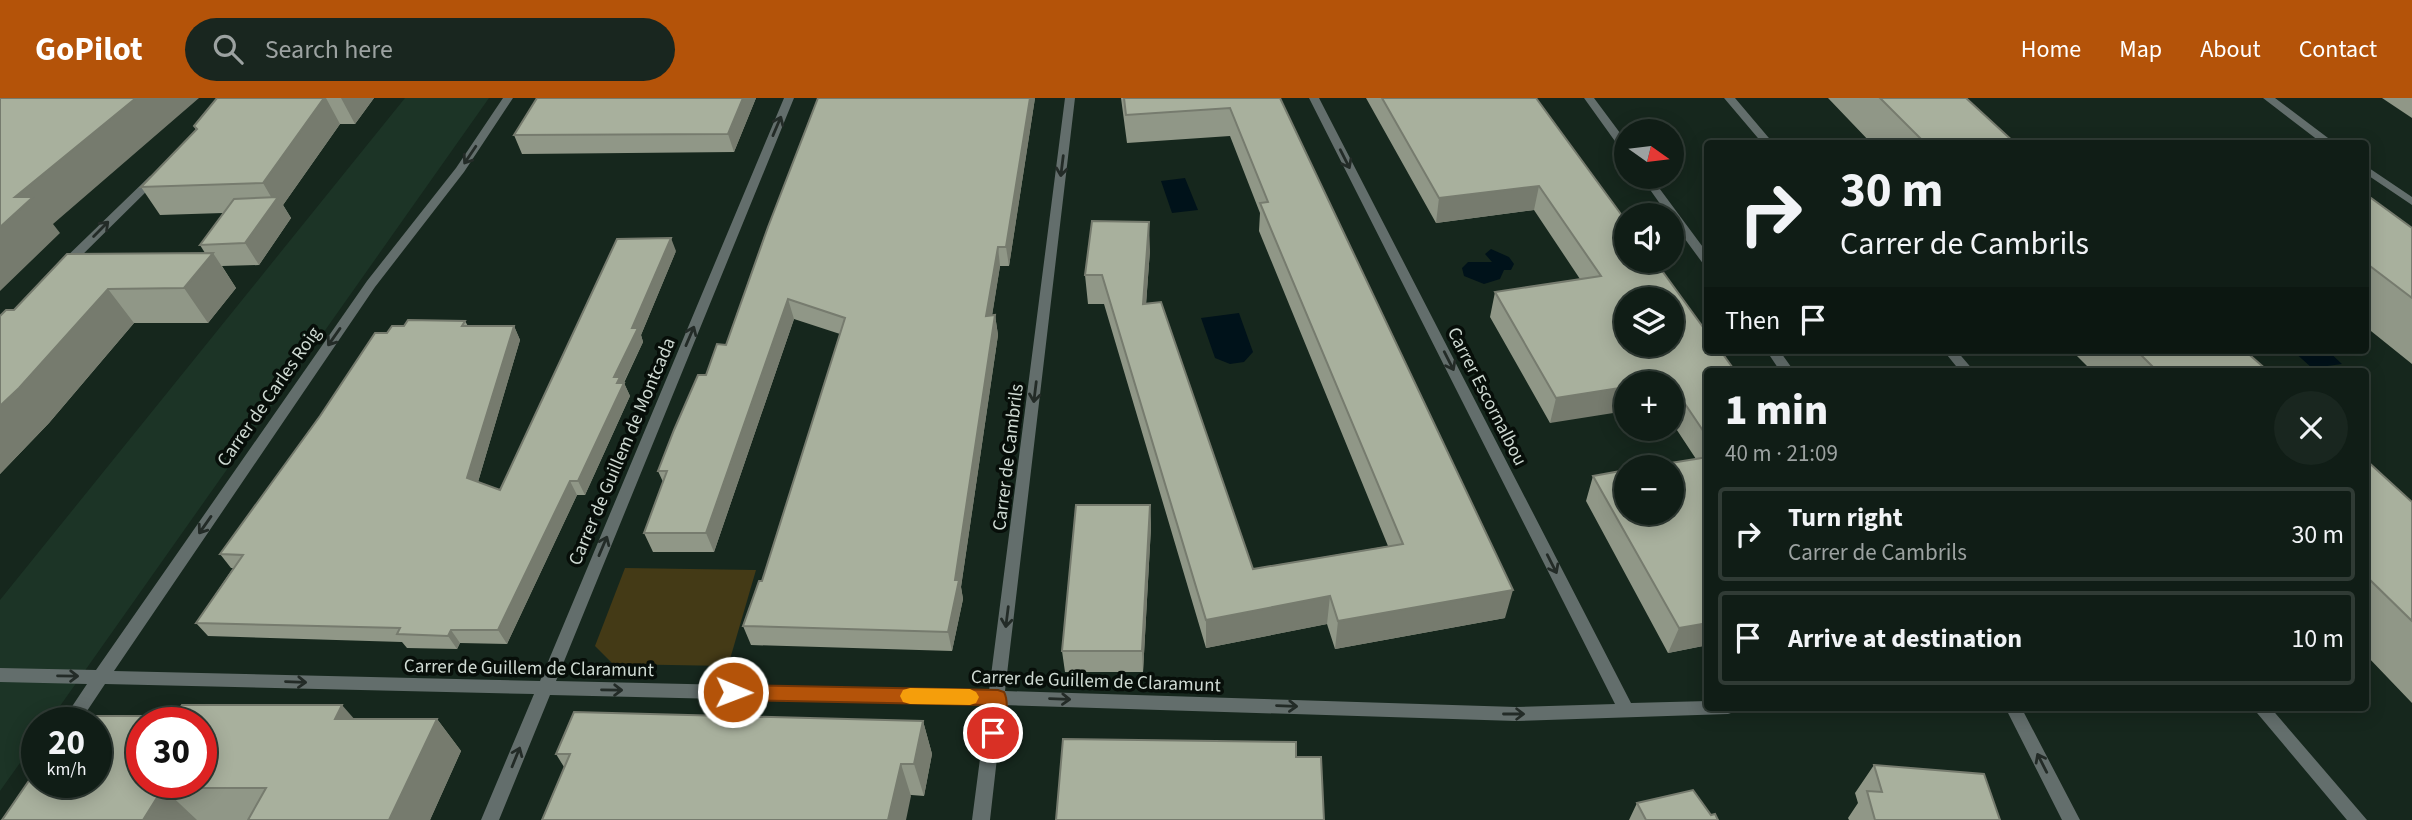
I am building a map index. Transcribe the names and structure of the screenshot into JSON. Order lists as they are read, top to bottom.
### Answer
{
  "streets": {
    "street": [
      "Carrer de Carles Roig",
      "Carrer Escornalbou",
      "Carrer de Guillem de Montcada",
      "Carrer de Cambrils",
      "Carrer de Guillem de Claramunt"
    ]
  },
  "crossings": [
    ["Carrer de Carles Roig", "Carrer de Guillem de Claramunt"],
    ["Carrer Escornalbou", "Carrer de Guillem de Claramunt"],
    ["Carrer de Guillem de Montcada", "Carrer de Guillem de Claramunt"],
    ["Carrer de Cambrils", "Carrer de Guillem de Claramunt"]
  ],
  "one_way": [
    "Carrer de Carles Roig",
    "Carrer Escornalbou",
    "Carrer de Guillem de Montcada",
    "Carrer de Cambrils",
    "Carrer de Guillem de Claramunt"
  ],
  "north": "right",
  "page": {
    "header": "GoPilot",
    "search": "Search here",
    "nav": [
      "Home",
      "Map",
      "About",
      "Contact"
    ],
    "map_buttons": ["+", "−"],
    "turn": ["30 m", "Carrer de Cambrils"],
    "then": "Then",
    "heading": ["1 min", "40 m · 21:09"],
    "list": [
      {
        "name": "Turn right",
        "note": "Carrer de Cambrils",
        "value": "30 m"
      },
      {
        "name": "Arrive at destination",
        "value": "10 m"
      }
    ],
    "speed": "20 km/h",
    "limit": "30"
  }
}
